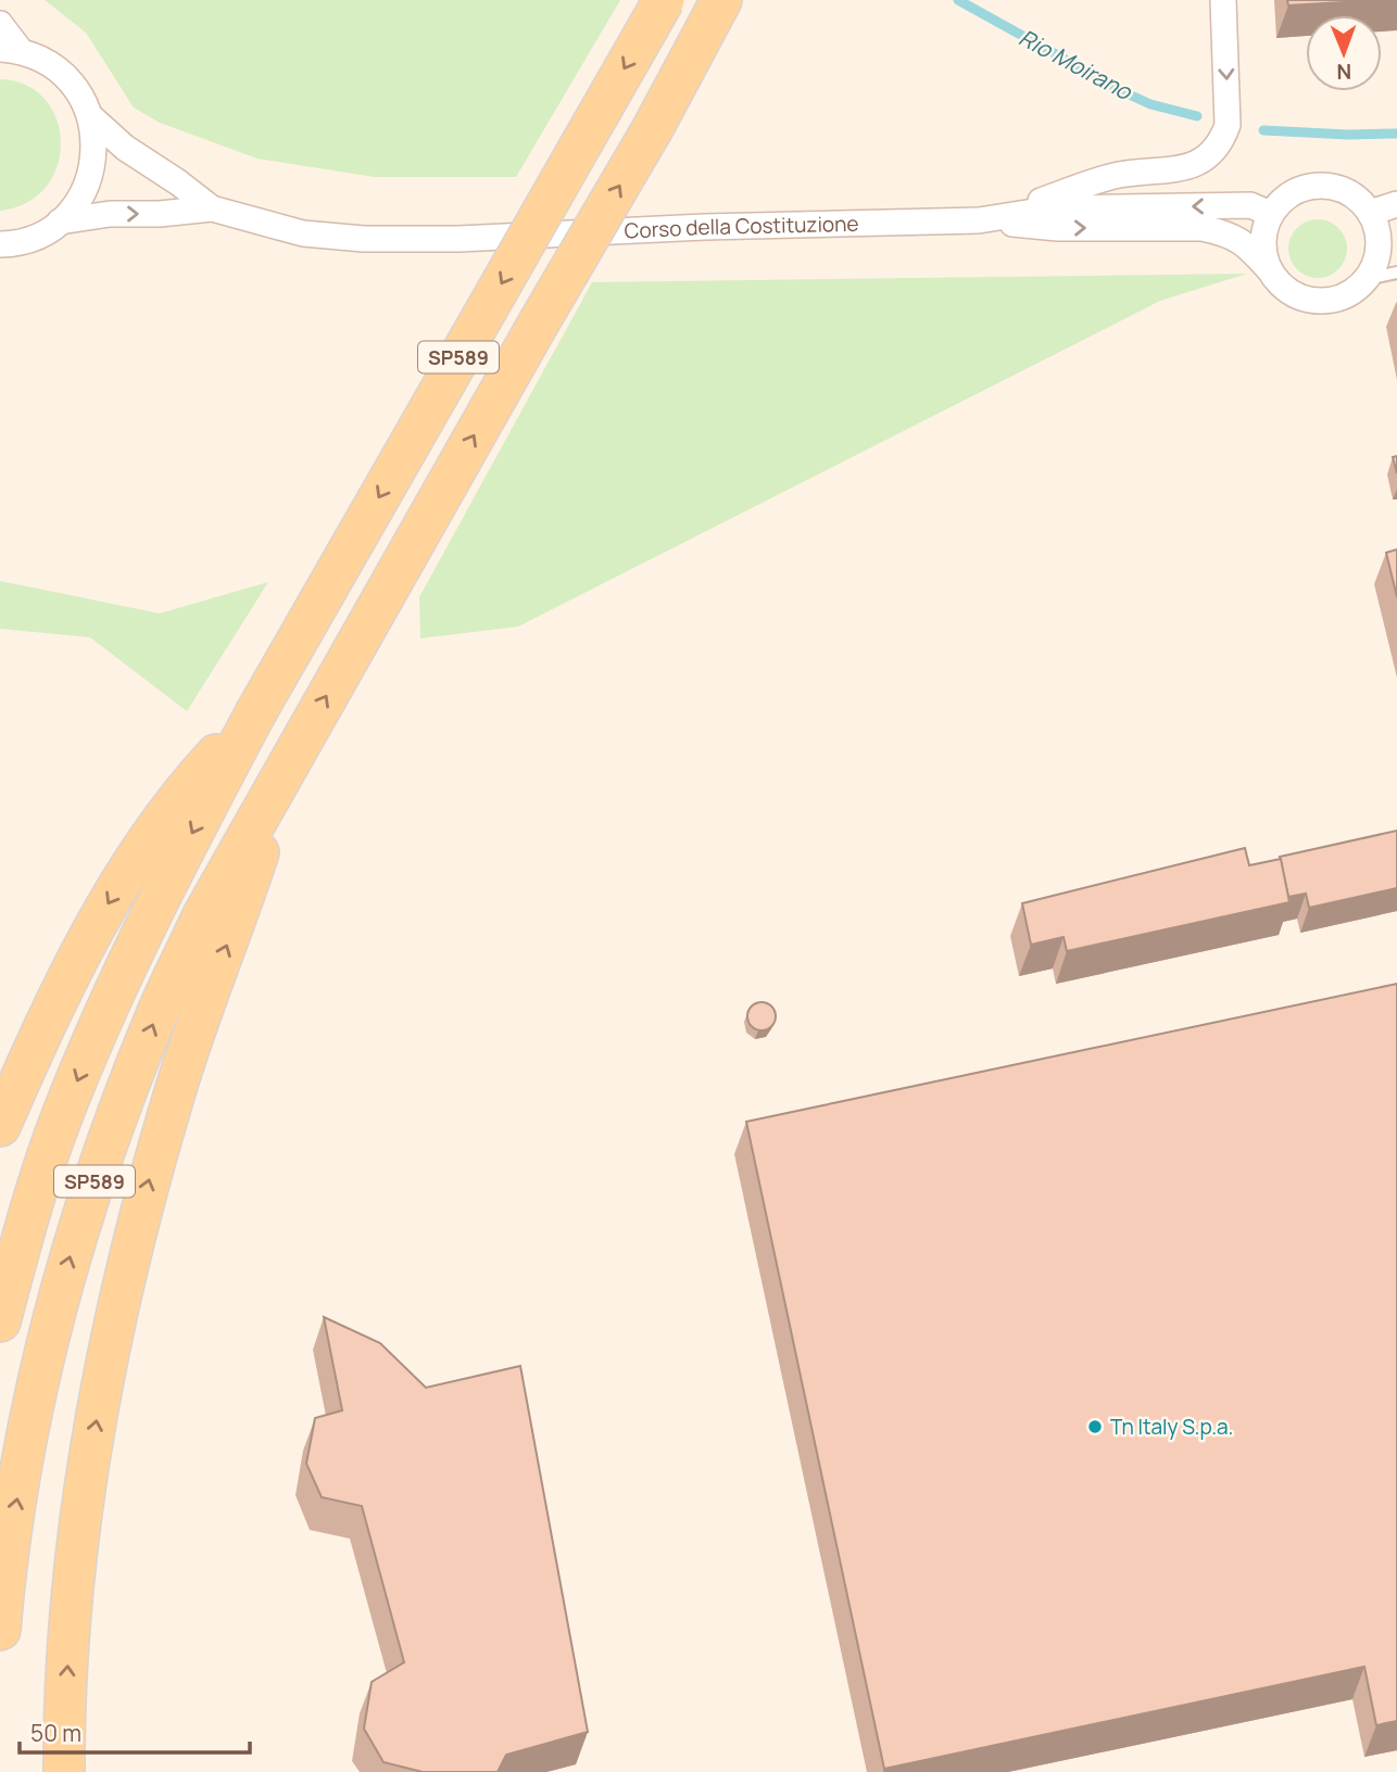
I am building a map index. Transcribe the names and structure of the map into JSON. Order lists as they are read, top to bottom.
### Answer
{
  "streets": {
    "main road": ["SP589"],
    "street": ["Corso della Costituzione"]
  },
  "water": ["Rio Moirano"],
  "places": ["Tn Italy S.p.a."],
  "scale_bar": "50 m",
  "north": "bottom"
}
